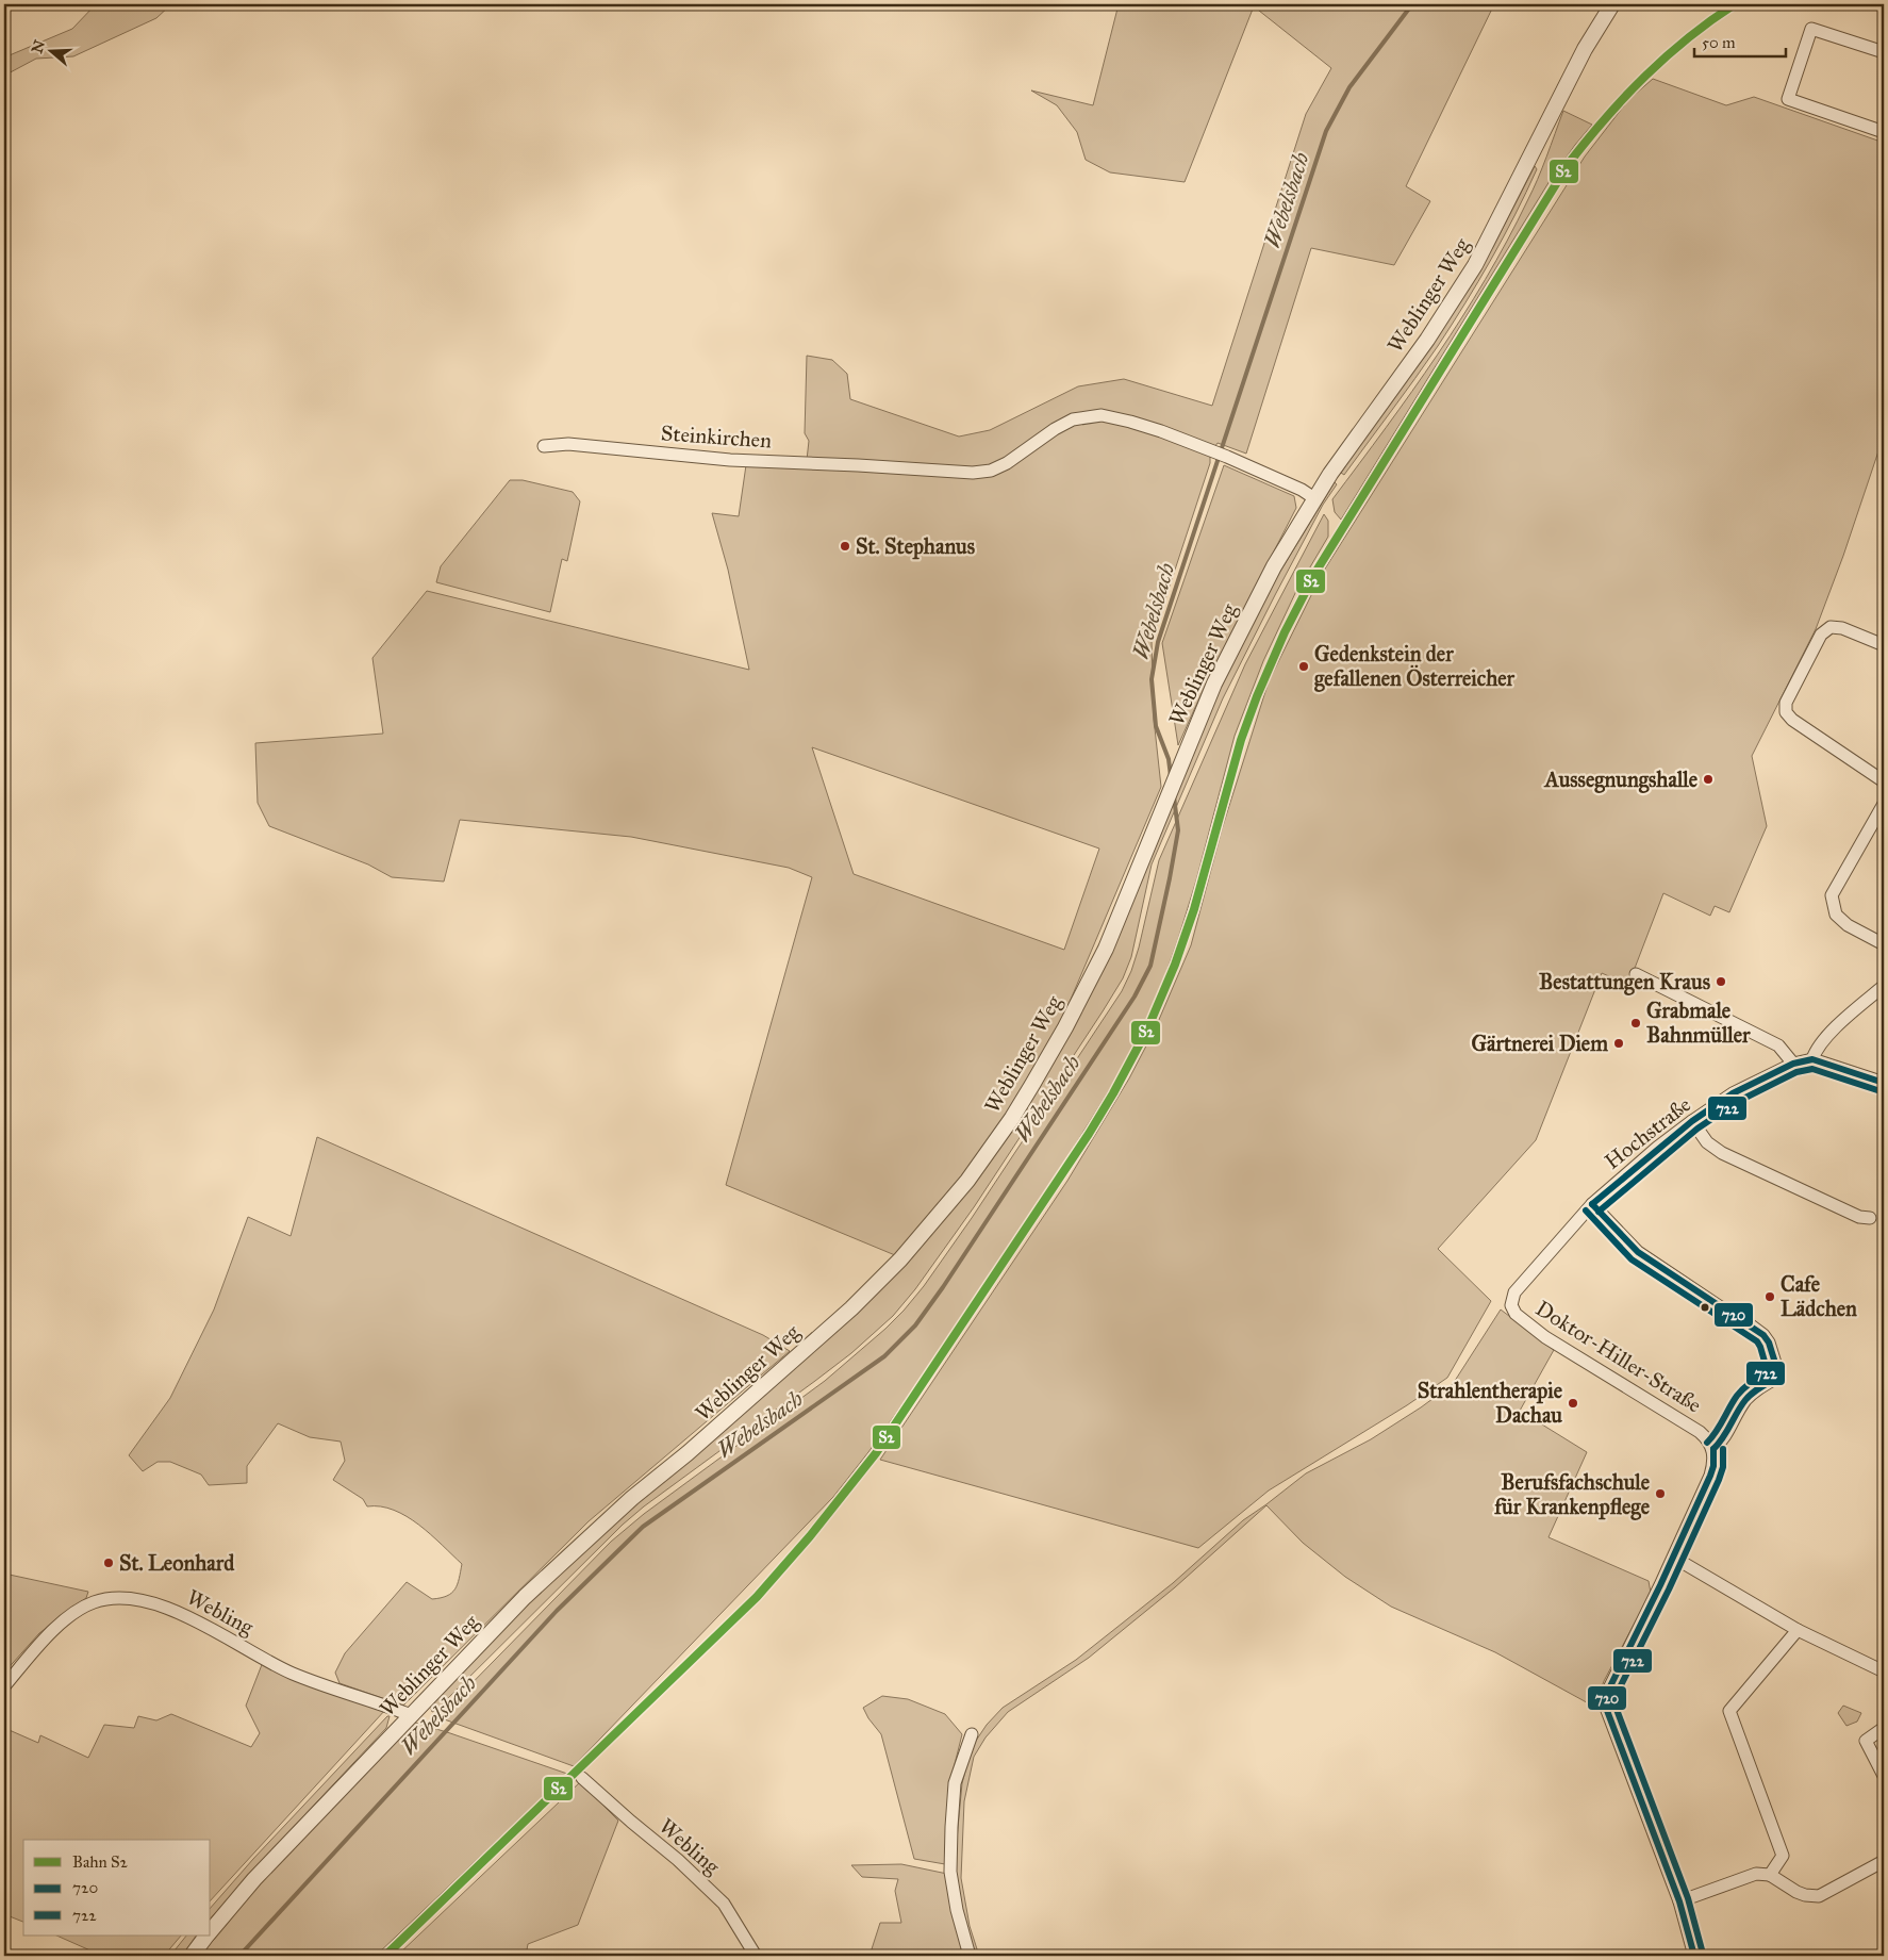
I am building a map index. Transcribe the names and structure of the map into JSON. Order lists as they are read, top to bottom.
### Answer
{
  "streets": {
    "street": [
      "Weblinger Weg",
      "Steinkirchen",
      "Hochstraße",
      "Doktor-Hiller-Straße",
      "Webling"
    ]
  },
  "crossings": [
    ["Weblinger Weg", "Steinkirchen"],
    ["Weblinger Weg", "Webling"],
    ["Hochstraße", "Doktor-Hiller-Straße"]
  ],
  "water": ["Webelsbach"],
  "places": [
    "St. Stephanus",
    "Gedenkstein der gefallenen Österreicher",
    "Aussegnungshalle",
    "Bestattungen Kraus",
    "Grabmale Bahnmüller",
    "Gärtnerei Diem",
    "Cafe Lädchen",
    "Strahlentherapie Dachau",
    "Berufsfachschule für Krankenpflege",
    "St. Leonhard"
  ],
  "lines": ["rail line S2", "transit line 720", "transit line 722"],
  "legend": ["Bahn S2", "720", "722"],
  "scale_bar": "50 m",
  "north": "left"
}
